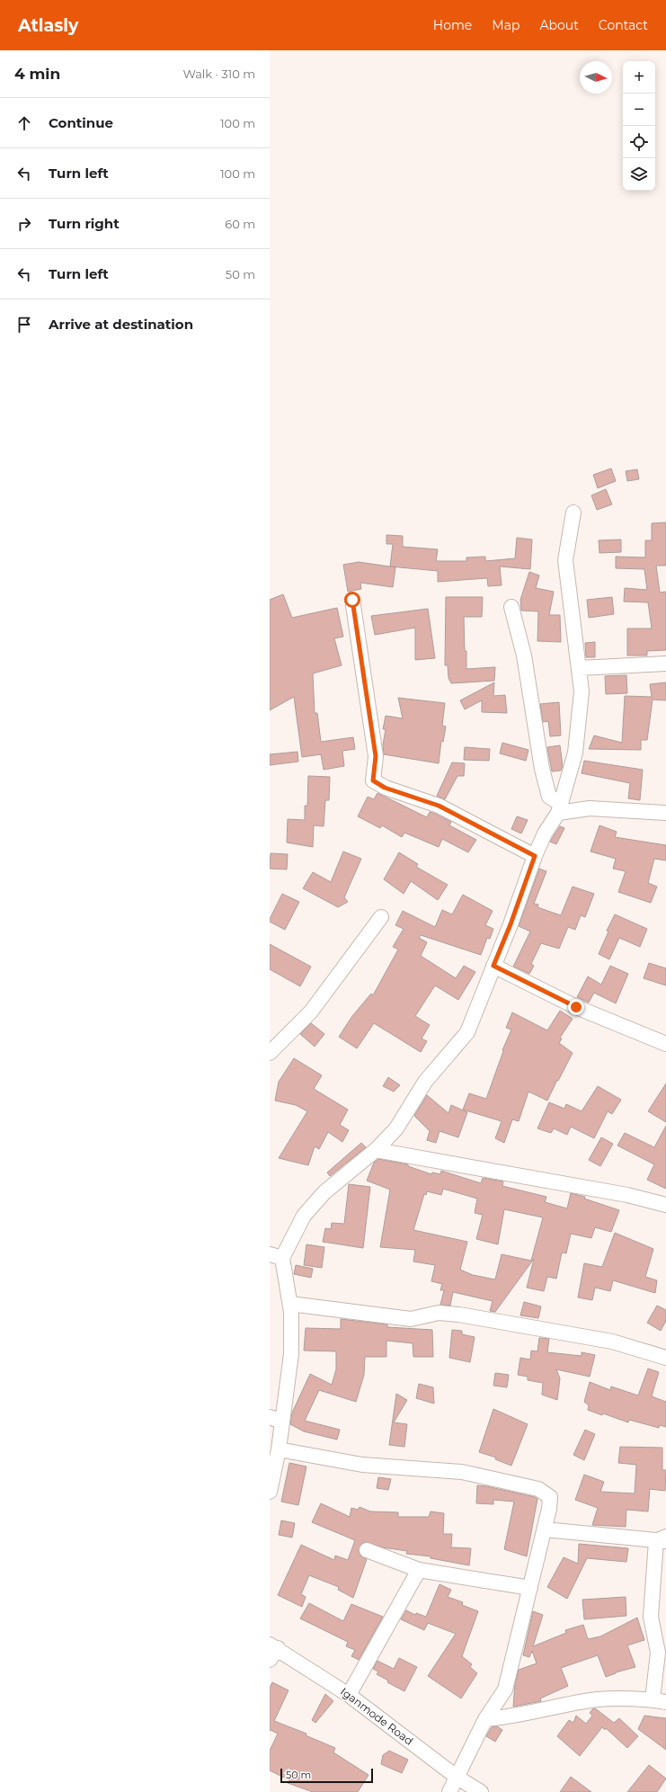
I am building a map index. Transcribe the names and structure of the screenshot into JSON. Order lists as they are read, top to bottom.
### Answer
{
  "streets": {
    "street": ["Iganmode Road"]
  },
  "scale_bar": "50 m",
  "north": "right",
  "page": {
    "header": "Atlasly",
    "nav": [
      "Home",
      "Map",
      "About",
      "Contact"
    ],
    "heading": ["4 min", "Walk · 310 m"],
    "map_buttons": ["+", "−"],
    "list": [
      ["Continue", "100 m"],
      ["Turn left", "100 m"],
      ["Turn right", "60 m"],
      ["Turn left", "50 m"],
      "Arrive at destination"
    ],
    "scale": "50 m"
  }
}
